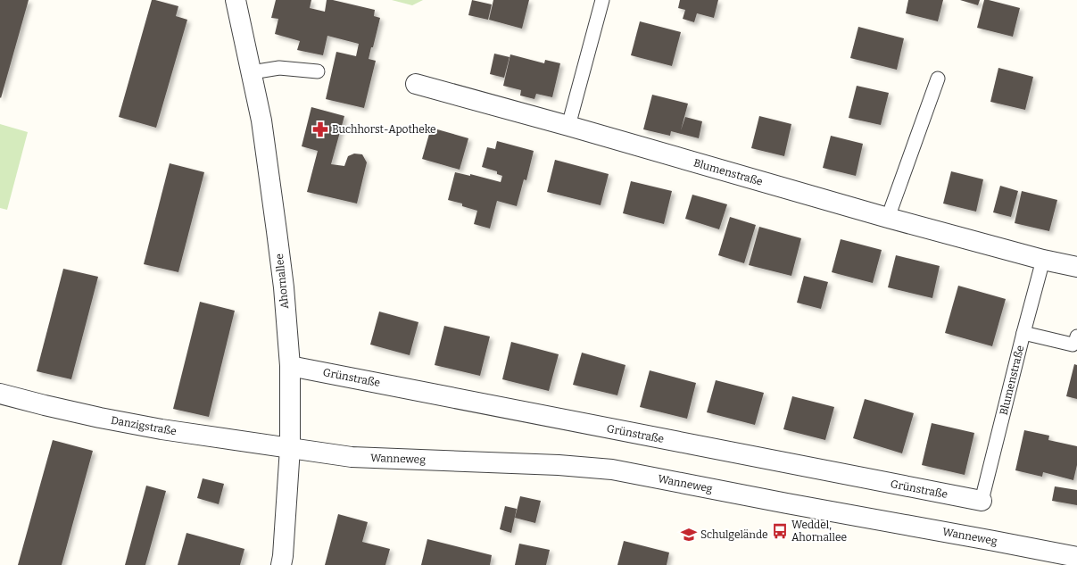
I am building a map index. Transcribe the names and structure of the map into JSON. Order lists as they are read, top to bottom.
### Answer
{
  "streets": {
    "street": [
      "Blumenstraße",
      "Ahornallee",
      "Grünstraße",
      "Danzigstraße",
      "Wanneweg"
    ]
  },
  "crossings": [
    ["Blumenstraße", "Grünstraße"],
    ["Ahornallee", "Grünstraße"],
    ["Ahornallee", "Danzigstraße"],
    ["Ahornallee", "Wanneweg"],
    ["Danzigstraße", "Wanneweg"]
  ],
  "places": {
    "pharmacy": ["Buchhorst-Apotheke"],
    "bus stop": ["Weddel, Ahornallee"],
    "school or university": ["Schulgelände"]
  }
}
